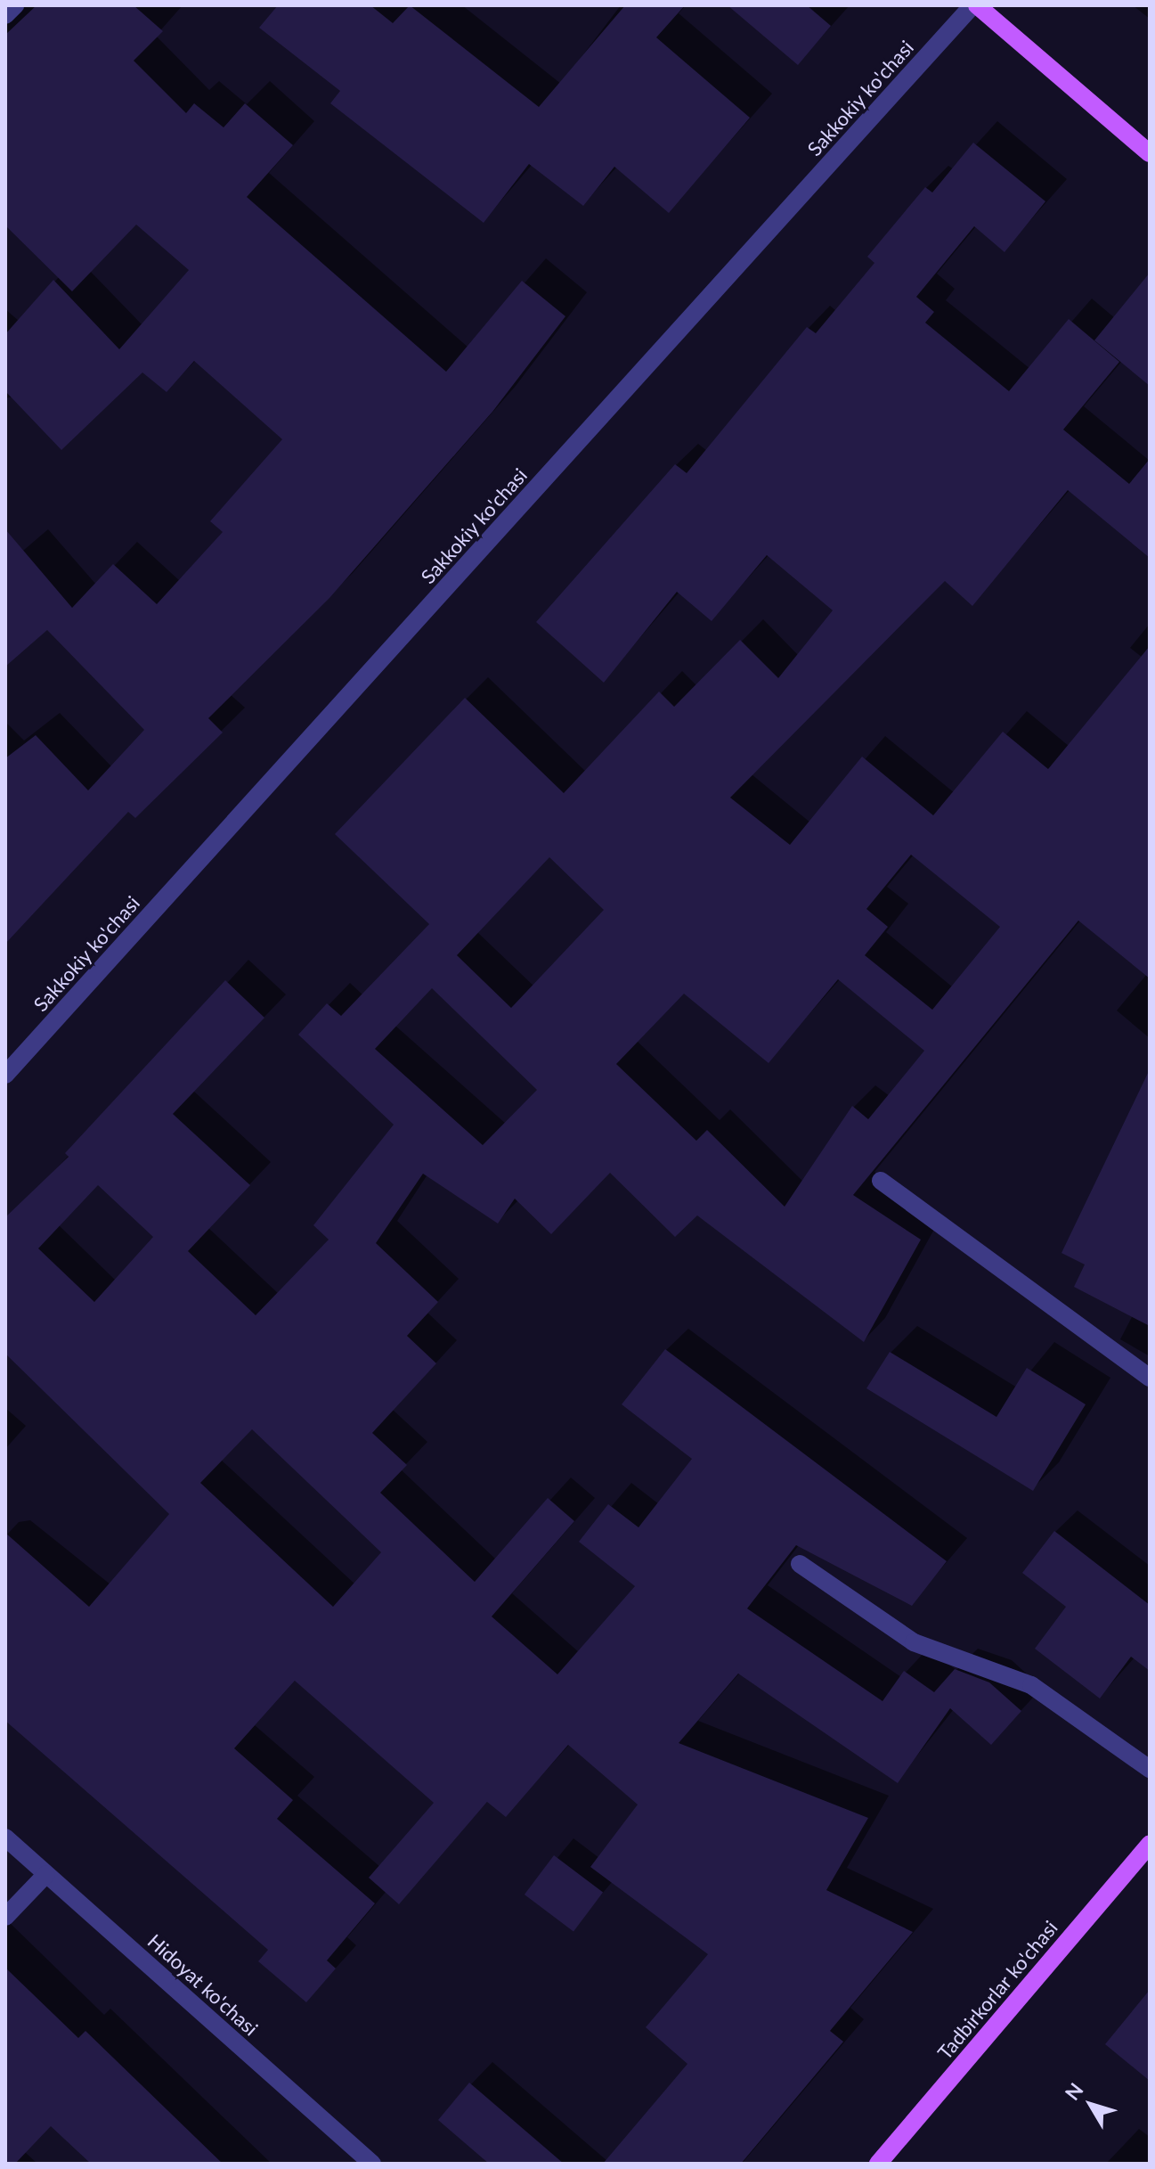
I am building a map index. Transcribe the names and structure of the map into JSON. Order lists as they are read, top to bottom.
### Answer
{
  "streets": {
    "main road": ["Tadbirkorlar ko'chasi"],
    "street": ["Sakkokiy ko'chasi", "Hidoyat ko'chasi"]
  },
  "north": "top left"
}
